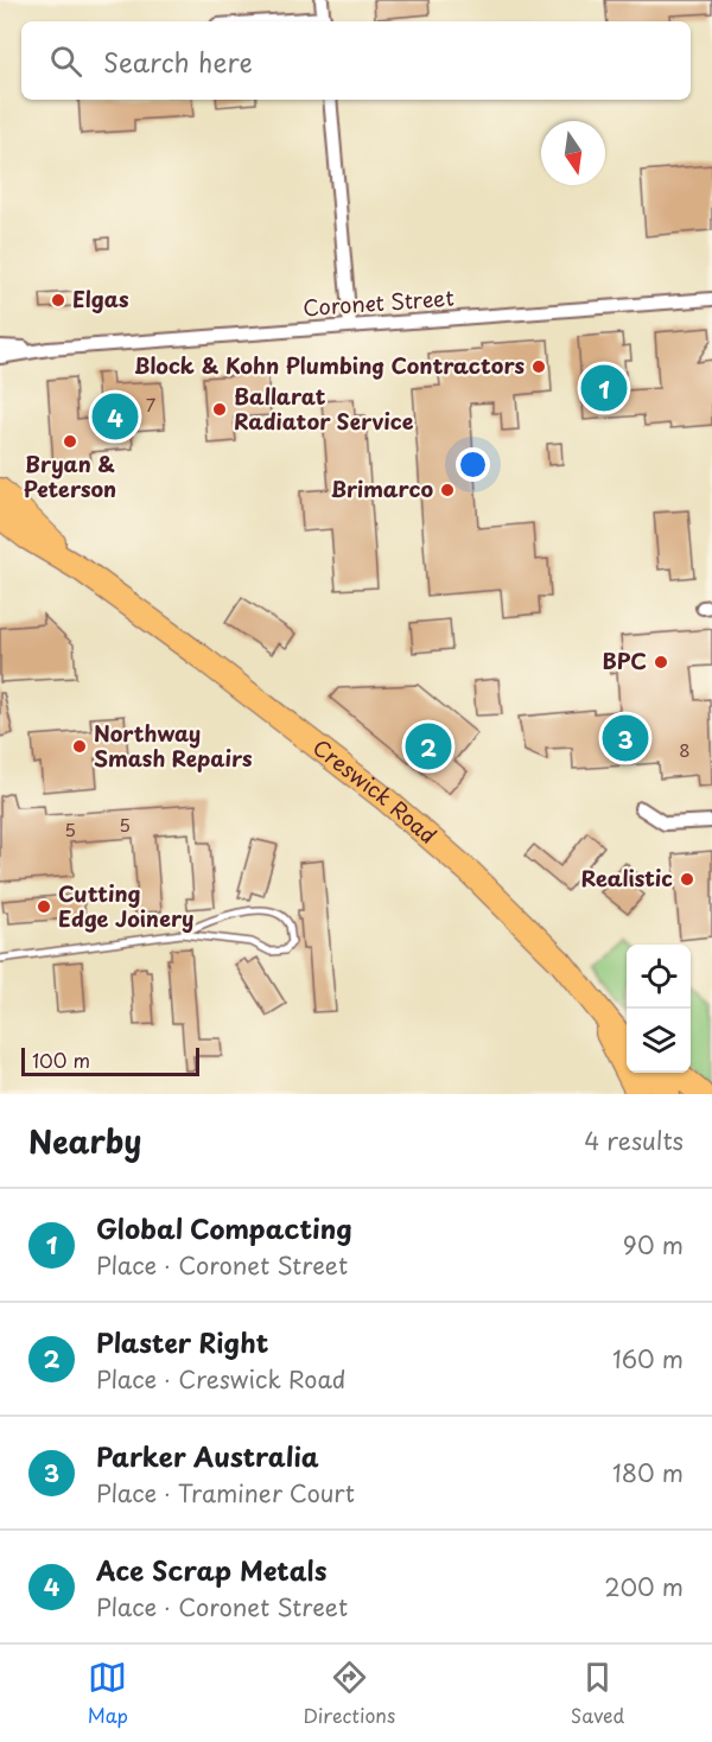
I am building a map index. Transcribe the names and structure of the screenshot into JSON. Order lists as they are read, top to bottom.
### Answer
{
  "streets": {
    "highway": ["Creswick Road"],
    "street": ["Coronet Street"]
  },
  "places": [
    "Elgas",
    "Block & Kohn Plumbing Contractors",
    "Ballarat Radiator Service",
    "Bryan & Peterson",
    "Brimarco",
    "BPC",
    "Northway Smash Repairs",
    "Realistic",
    "Cutting Edge Joinery"
  ],
  "house_numbers": [
    "7",
    "8",
    "5",
    "5"
  ],
  "scale_bar": "100 m",
  "north": "bottom",
  "page": {
    "search": "Search here",
    "pins": [
      "1",
      "4",
      "3",
      "2"
    ],
    "scale": "100 m",
    "heading": ["Nearby", "4 results"],
    "list": [
      {
        "mark": "1",
        "name": "Global Compacting",
        "note": "Place · Coronet Street",
        "value": "90 m"
      },
      {
        "mark": "2",
        "name": "Plaster Right",
        "note": "Place · Creswick Road",
        "value": "160 m"
      },
      {
        "mark": "3",
        "name": "Parker Australia",
        "note": "Place · Traminer Court",
        "value": "180 m"
      },
      {
        "mark": "4",
        "name": "Ace Scrap Metals",
        "note": "Place · Coronet Street",
        "value": "200 m"
      }
    ],
    "nav": ["Map", "Directions", "Saved"]
  }
}
